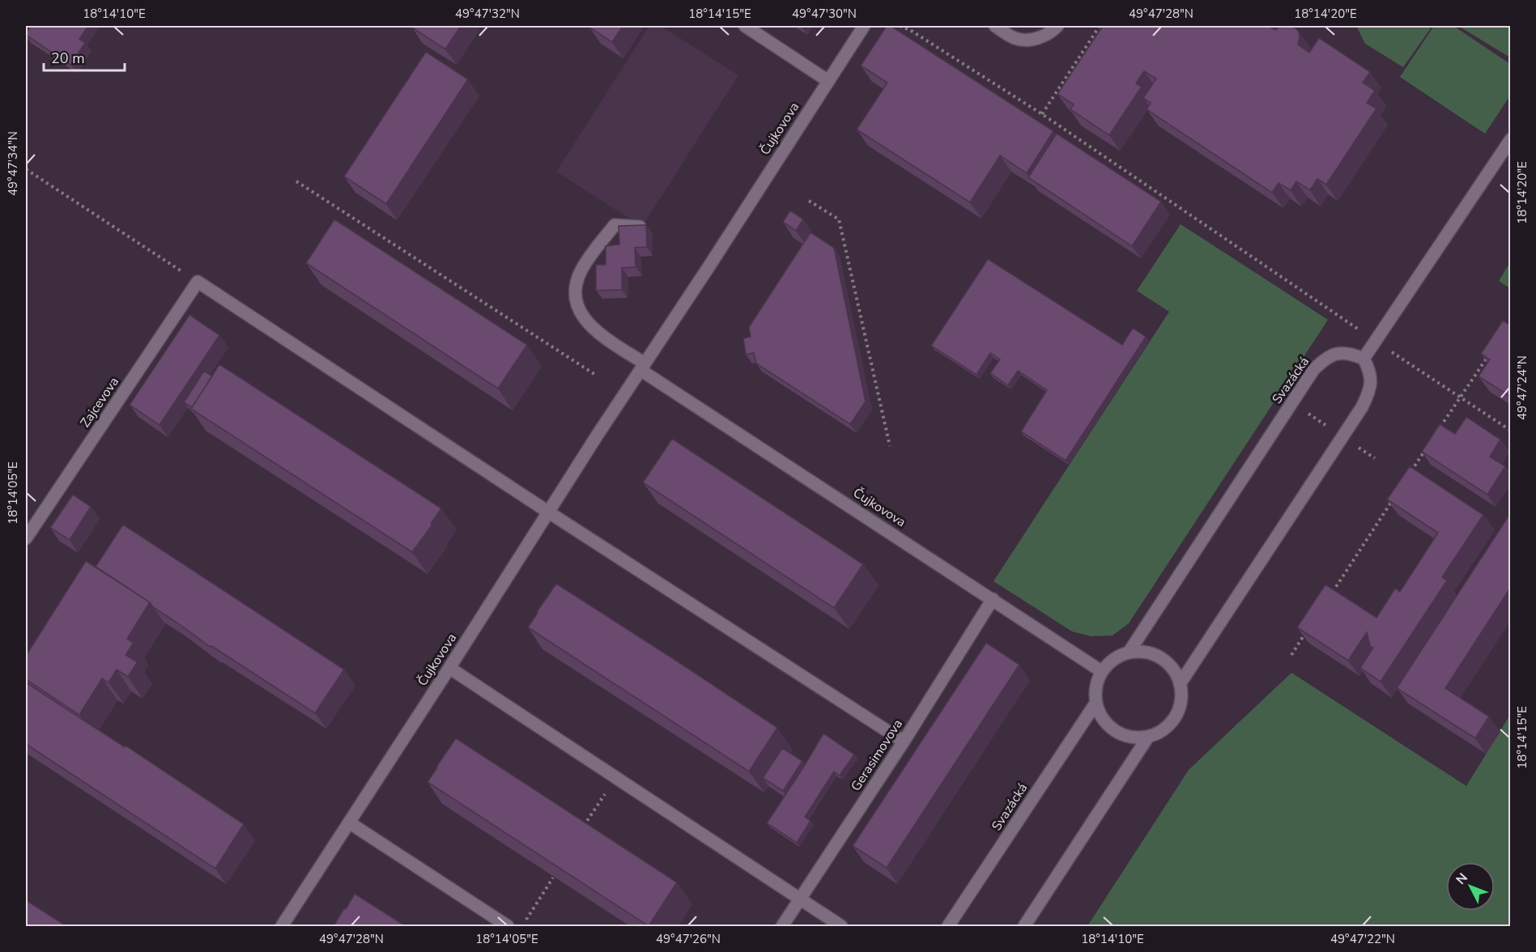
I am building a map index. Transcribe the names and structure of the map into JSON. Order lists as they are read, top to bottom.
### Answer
{
  "streets": {
    "street": [
      "Čujkovova",
      "Svazácká",
      "Zajcevova",
      "Gerasimovova"
    ]
  },
  "crossings": [
    ["Čujkovova", "Svazácká"],
    ["Čujkovova", "Gerasimovova"]
  ],
  "scale_bar": "20 m",
  "north": "top left",
  "coordinates": [
    "18°14'10\"E",
    "49°47'32\"N",
    "18°14'15\"E",
    "49°47'30\"N",
    "49°47'28\"N",
    "18°14'20\"E",
    "49°47'34\"N",
    "49°47'24\"N",
    "18°14'05\"E",
    "49°47'26\"N",
    "49°47'22\"N"
  ]
}
